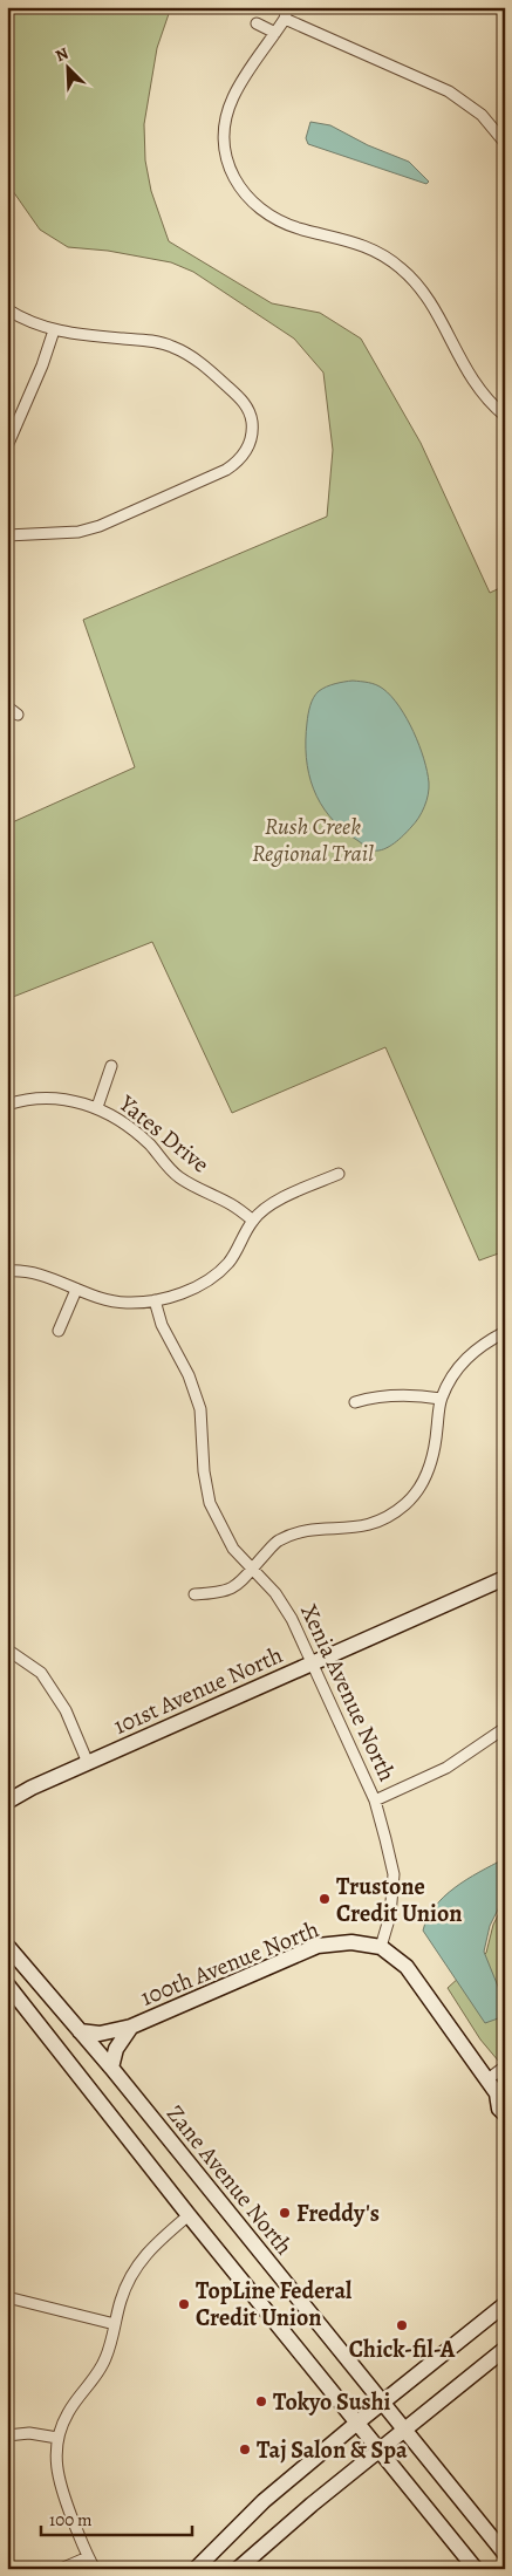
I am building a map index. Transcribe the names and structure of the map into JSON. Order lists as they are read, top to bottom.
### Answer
{
  "streets": {
    "street": [
      "Yates Drive",
      "101st Avenue North",
      "Xenia Avenue North",
      "100th Avenue North",
      "Zane Avenue North"
    ]
  },
  "crossings": [
    ["101st Avenue North", "Xenia Avenue North"],
    ["Xenia Avenue North", "100th Avenue North"],
    ["100th Avenue North", "Zane Avenue North"]
  ],
  "parks": ["Rush Creek Regional Trail"],
  "places": [
    "Trustone Credit Union",
    "Freddy's",
    "TopLine Federal Credit Union",
    "Chick-fil-A",
    "Tokyo Sushi",
    "Taj Salon & Spa"
  ],
  "scale_bar": "100 m",
  "north": "top left"
}
